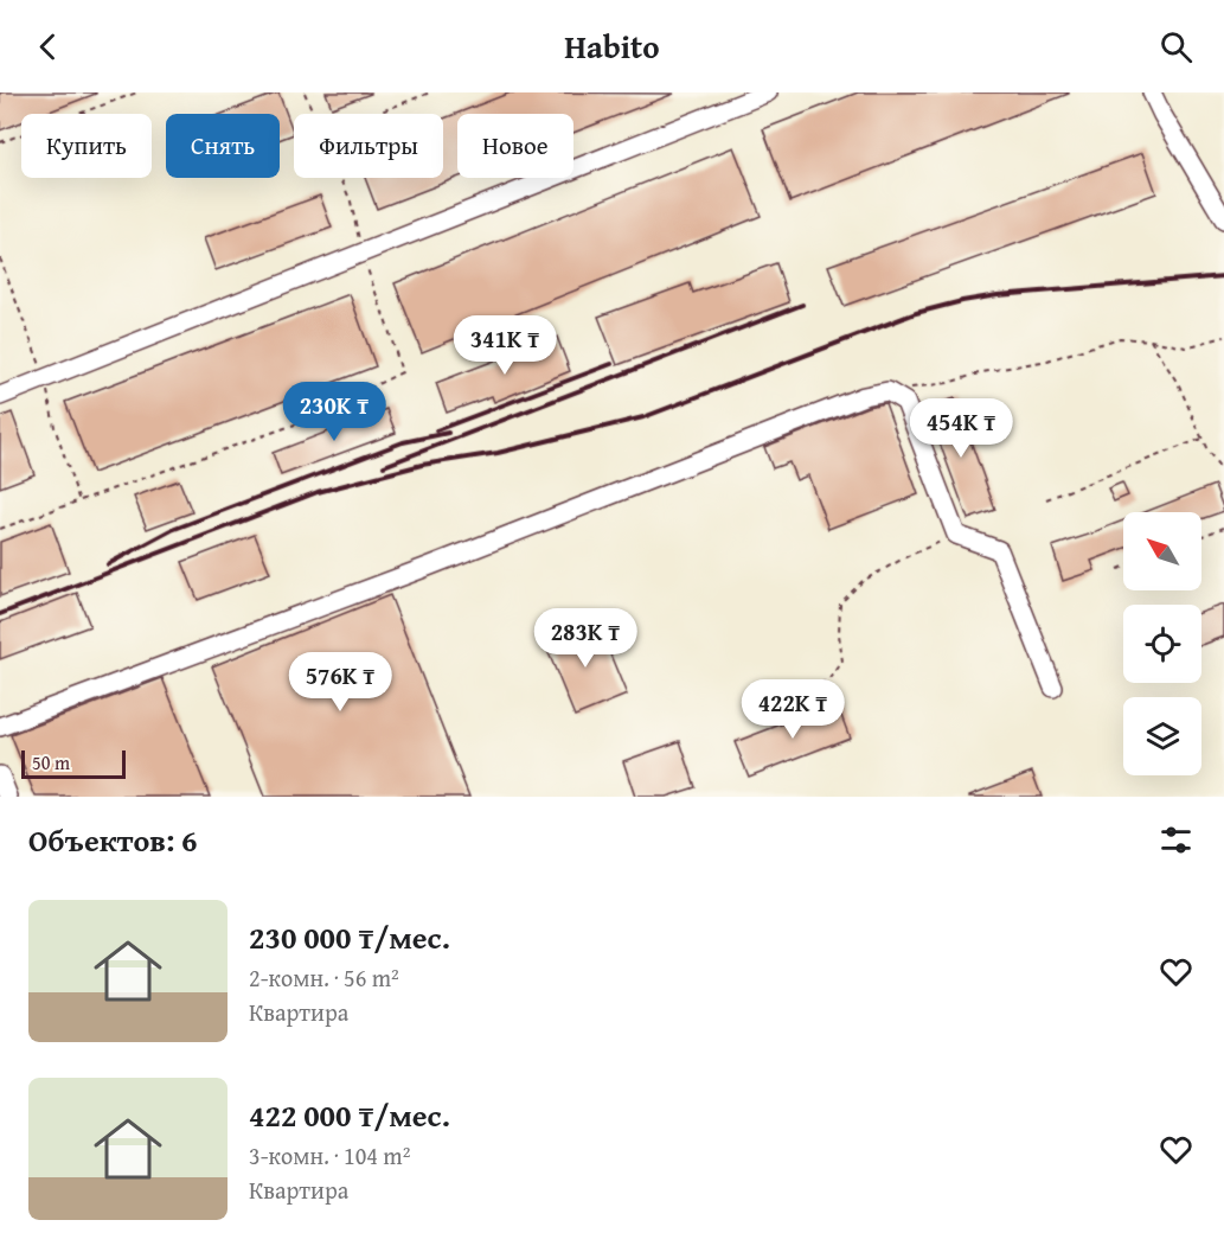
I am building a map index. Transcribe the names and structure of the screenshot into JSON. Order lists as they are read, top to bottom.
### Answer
{
  "scale_bar": "50 m",
  "north": "top left",
  "page": {
    "header": "Habito",
    "chip": [
      "Купить",
      "Снять",
      "Фильтры",
      "Новое"
    ],
    "price": [
      "341K ₸",
      "230K ₸",
      "454K ₸",
      "283K ₸",
      "576K ₸",
      "422K ₸"
    ],
    "scale": "50 m",
    "heading": "Объектов: 6",
    "list": [
      {
        "name": "230 000 ₸/мес.",
        "note": "2-комн. · 56 m² · Квартира"
      },
      {
        "name": "422 000 ₸/мес.",
        "note": "3-комн. · 104 m² · Квартира"
      }
    ]
  }
}
